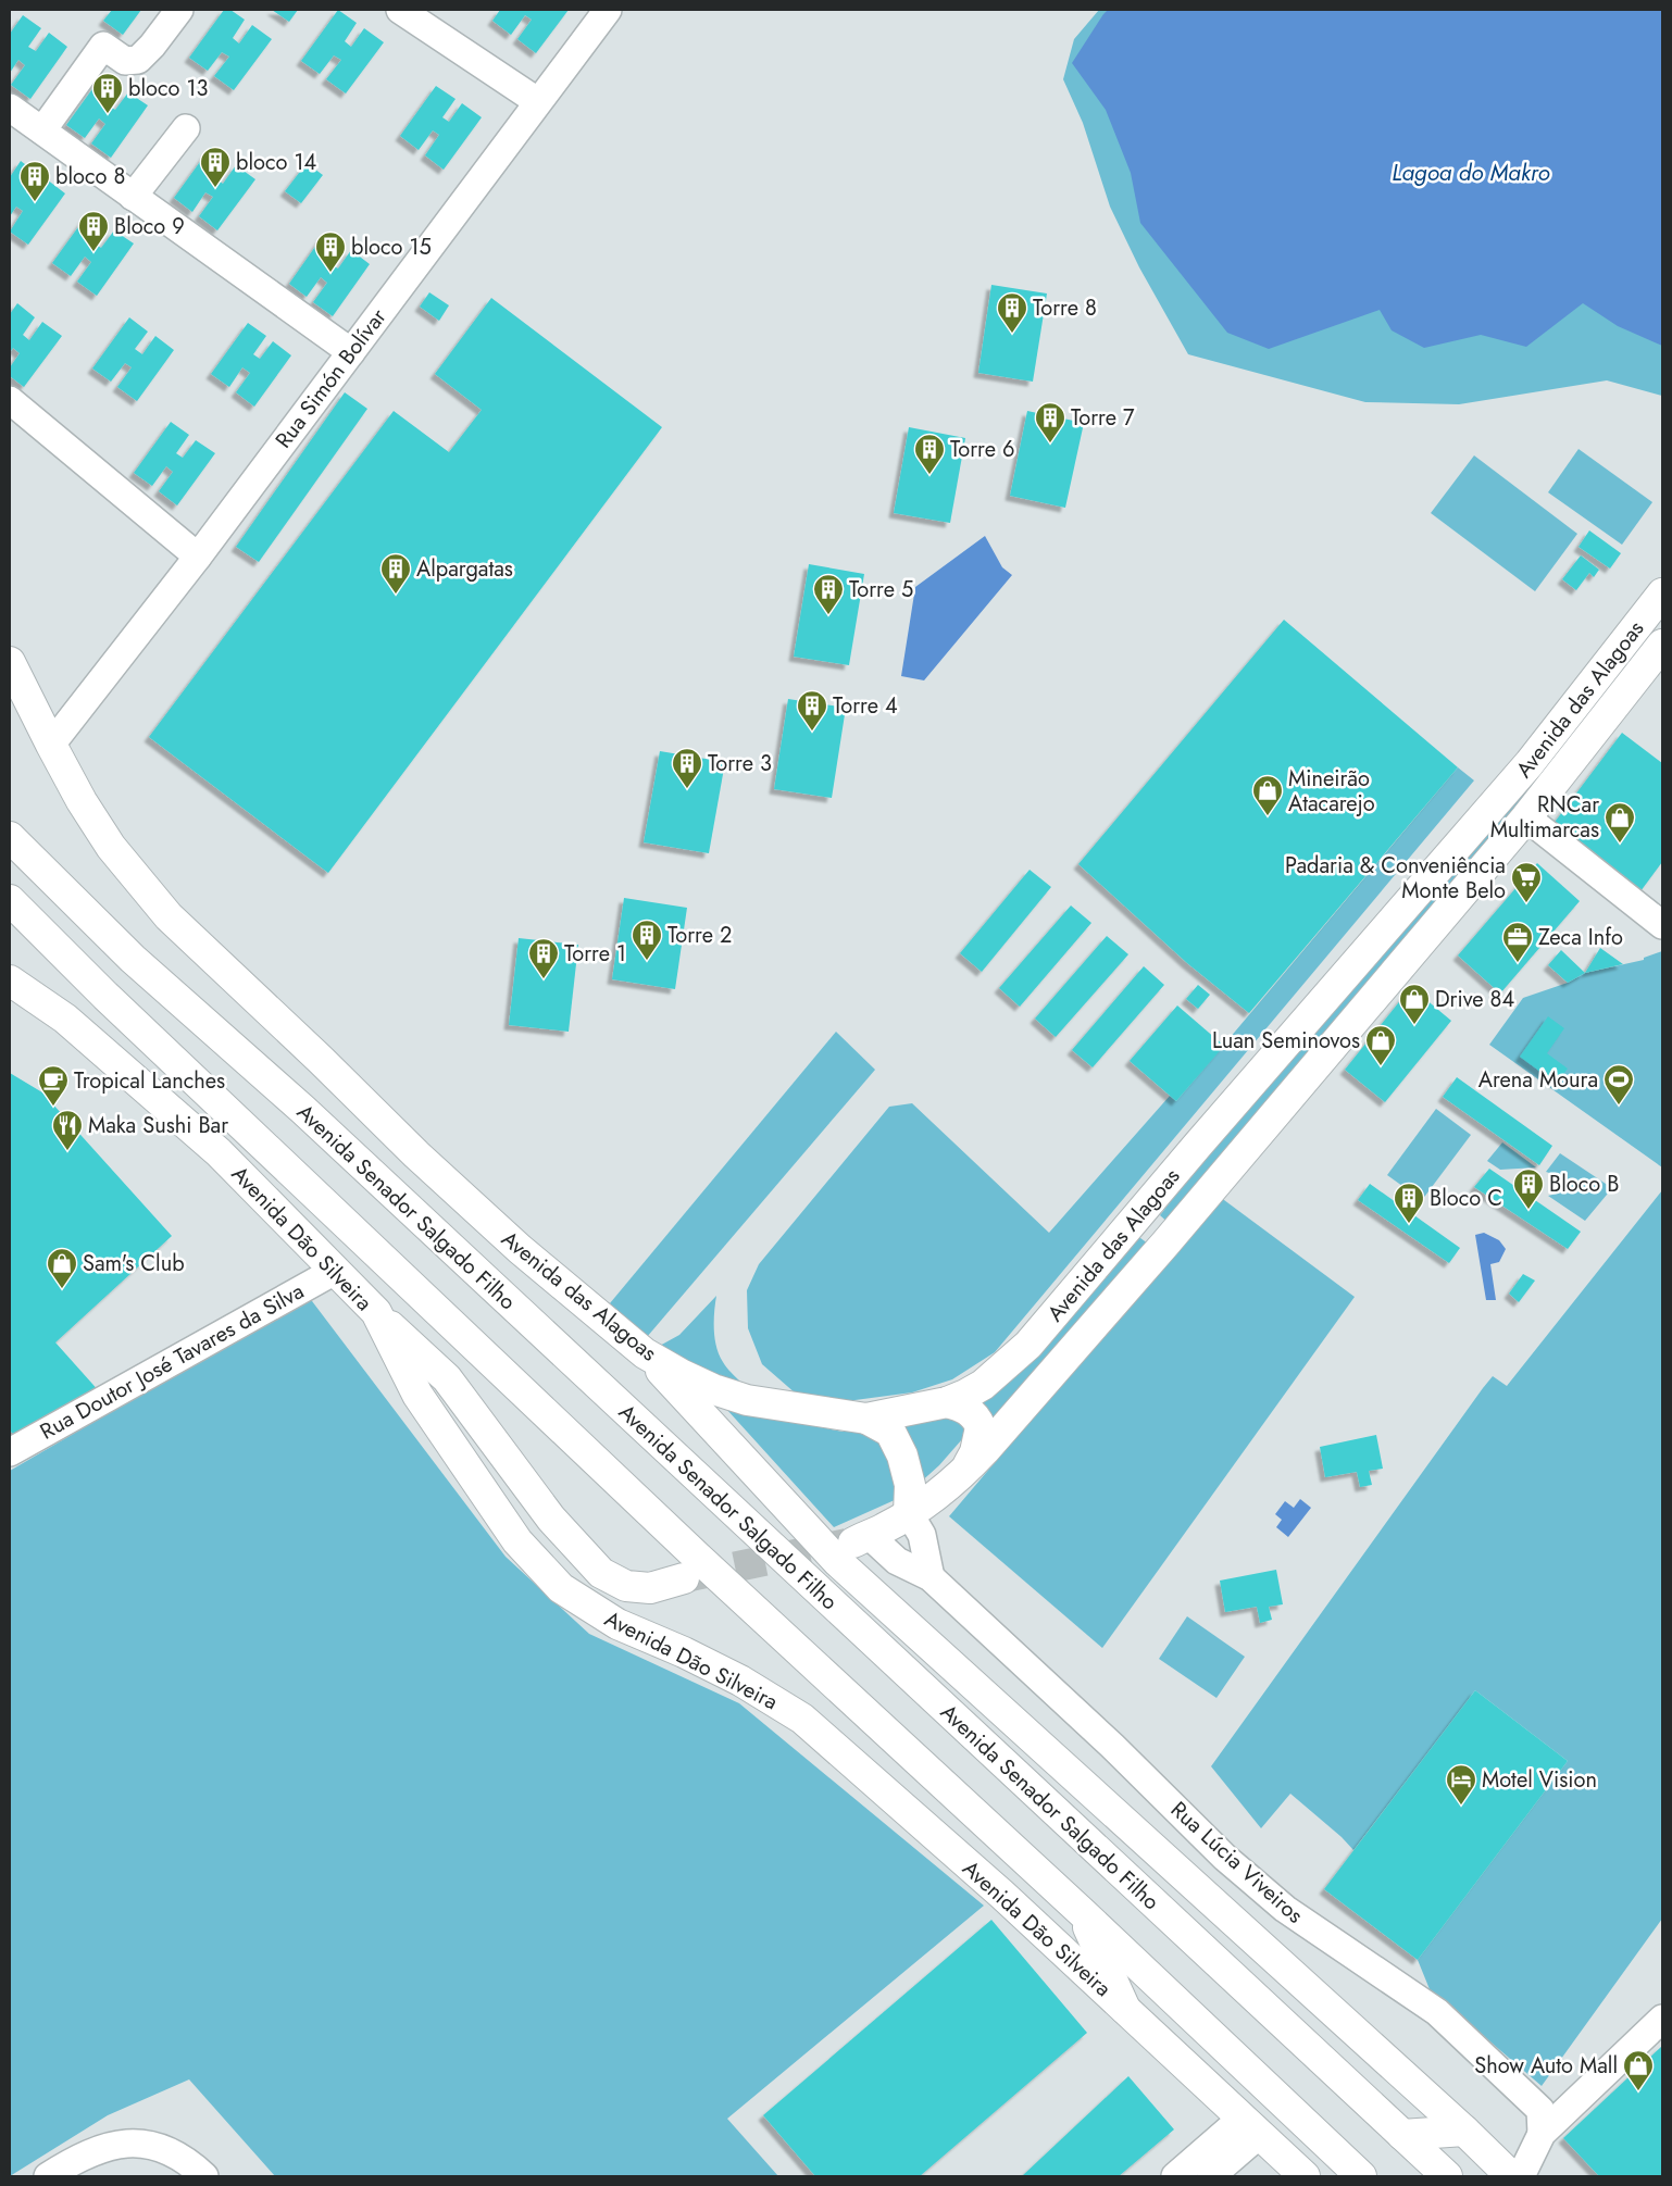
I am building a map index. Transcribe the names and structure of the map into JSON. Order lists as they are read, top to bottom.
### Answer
{
  "streets": {
    "main road": ["Avenida das Alagoas", "Avenida Senador Salgado Filho", "Avenida Dão Silveira"],
    "street": ["Rua Simón Bolívar", "Rua Doutor José Tavares da Silva", "Rua Lúcia Viveiros"]
  },
  "crossings": [
    ["Rua Simón Bolívar", "Avenida Senador Salgado Filho"],
    ["Avenida das Alagoas", "Avenida Senador Salgado Filho"],
    ["Avenida das Alagoas", "Rua Lúcia Viveiros"],
    ["Avenida Dão Silveira", "Rua Doutor José Tavares da Silva"]
  ],
  "water": ["Lagoa do Makro"],
  "places": {
    "building": [
      "bloco 13",
      "bloco 14",
      "bloco 8",
      "Bloco 9",
      "bloco 15",
      "Torre 8",
      "Torre 7",
      "Torre 6",
      "Alpargatas",
      "Torre 5",
      "Torre 4",
      "Torre 3",
      "Torre 2",
      "Torre 1",
      "Bloco B",
      "Bloco C"
    ],
    "shop": [
      "Mineirão Atacarejo",
      "RNCar Multimarcas",
      "Drive 84",
      "Luan Seminovos",
      "Sam's Club",
      "Show Auto Mall"
    ],
    "supermarket": ["Padaria & Conveniência Monte Belo"],
    "office": ["Zeca Info"],
    "sports": ["Arena Moura"],
    "cafe": ["Tropical Lanches"],
    "restaurant": ["Maka Sushi Bar"],
    "hotel": ["Motel Vision"]
  }
}
